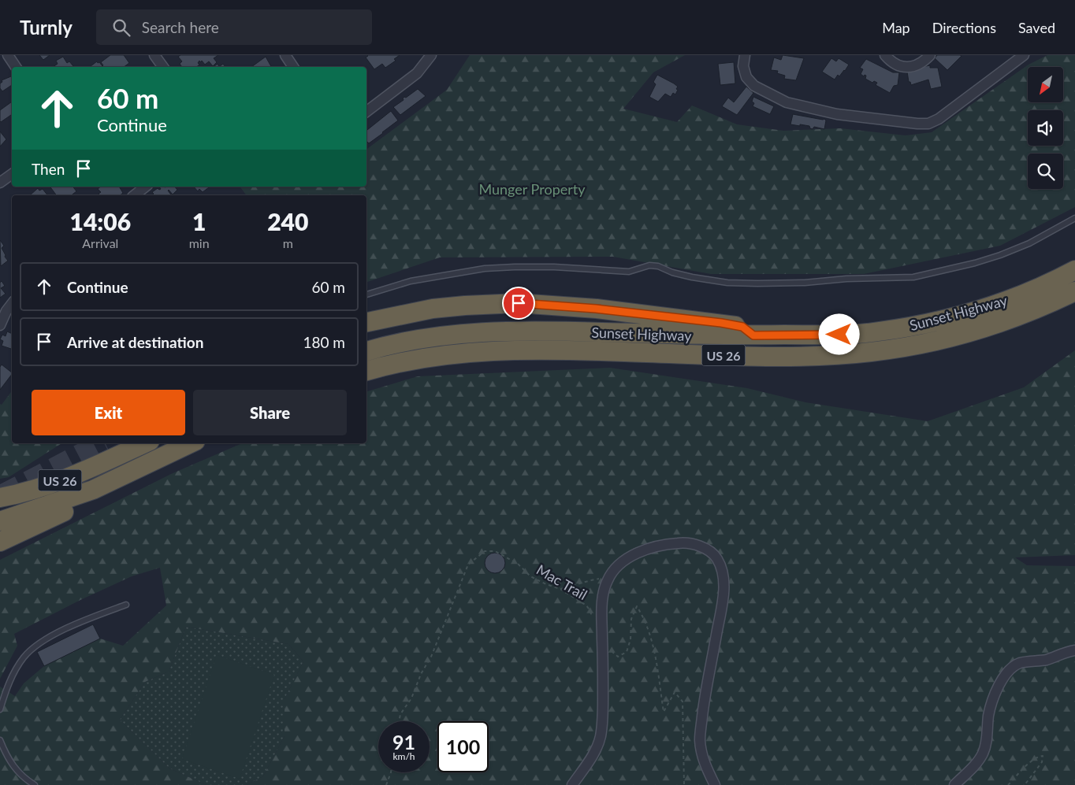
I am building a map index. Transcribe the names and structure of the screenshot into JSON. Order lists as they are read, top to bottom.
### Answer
{
  "streets": {
    "highway": ["Sunset Highway", "US 26"],
    "path": ["Mac Trail"]
  },
  "parks": ["Munger Property"],
  "north": "bottom left",
  "page": {
    "header": "Turnly",
    "search": "Search here",
    "nav": ["Map", "Directions", "Saved"],
    "turn": ["60 m", "Continue"],
    "then": "Then",
    "eta": [
      "14:06",
      "Arrival",
      "1",
      "min",
      "240",
      "m"
    ],
    "list": [
      {
        "name": "Continue",
        "value": "60 m"
      },
      {
        "name": "Arrive at destination",
        "value": "180 m"
      }
    ],
    "buttons": ["Exit", "Share"],
    "speed": "91 km/h",
    "limit": "100"
  }
}
